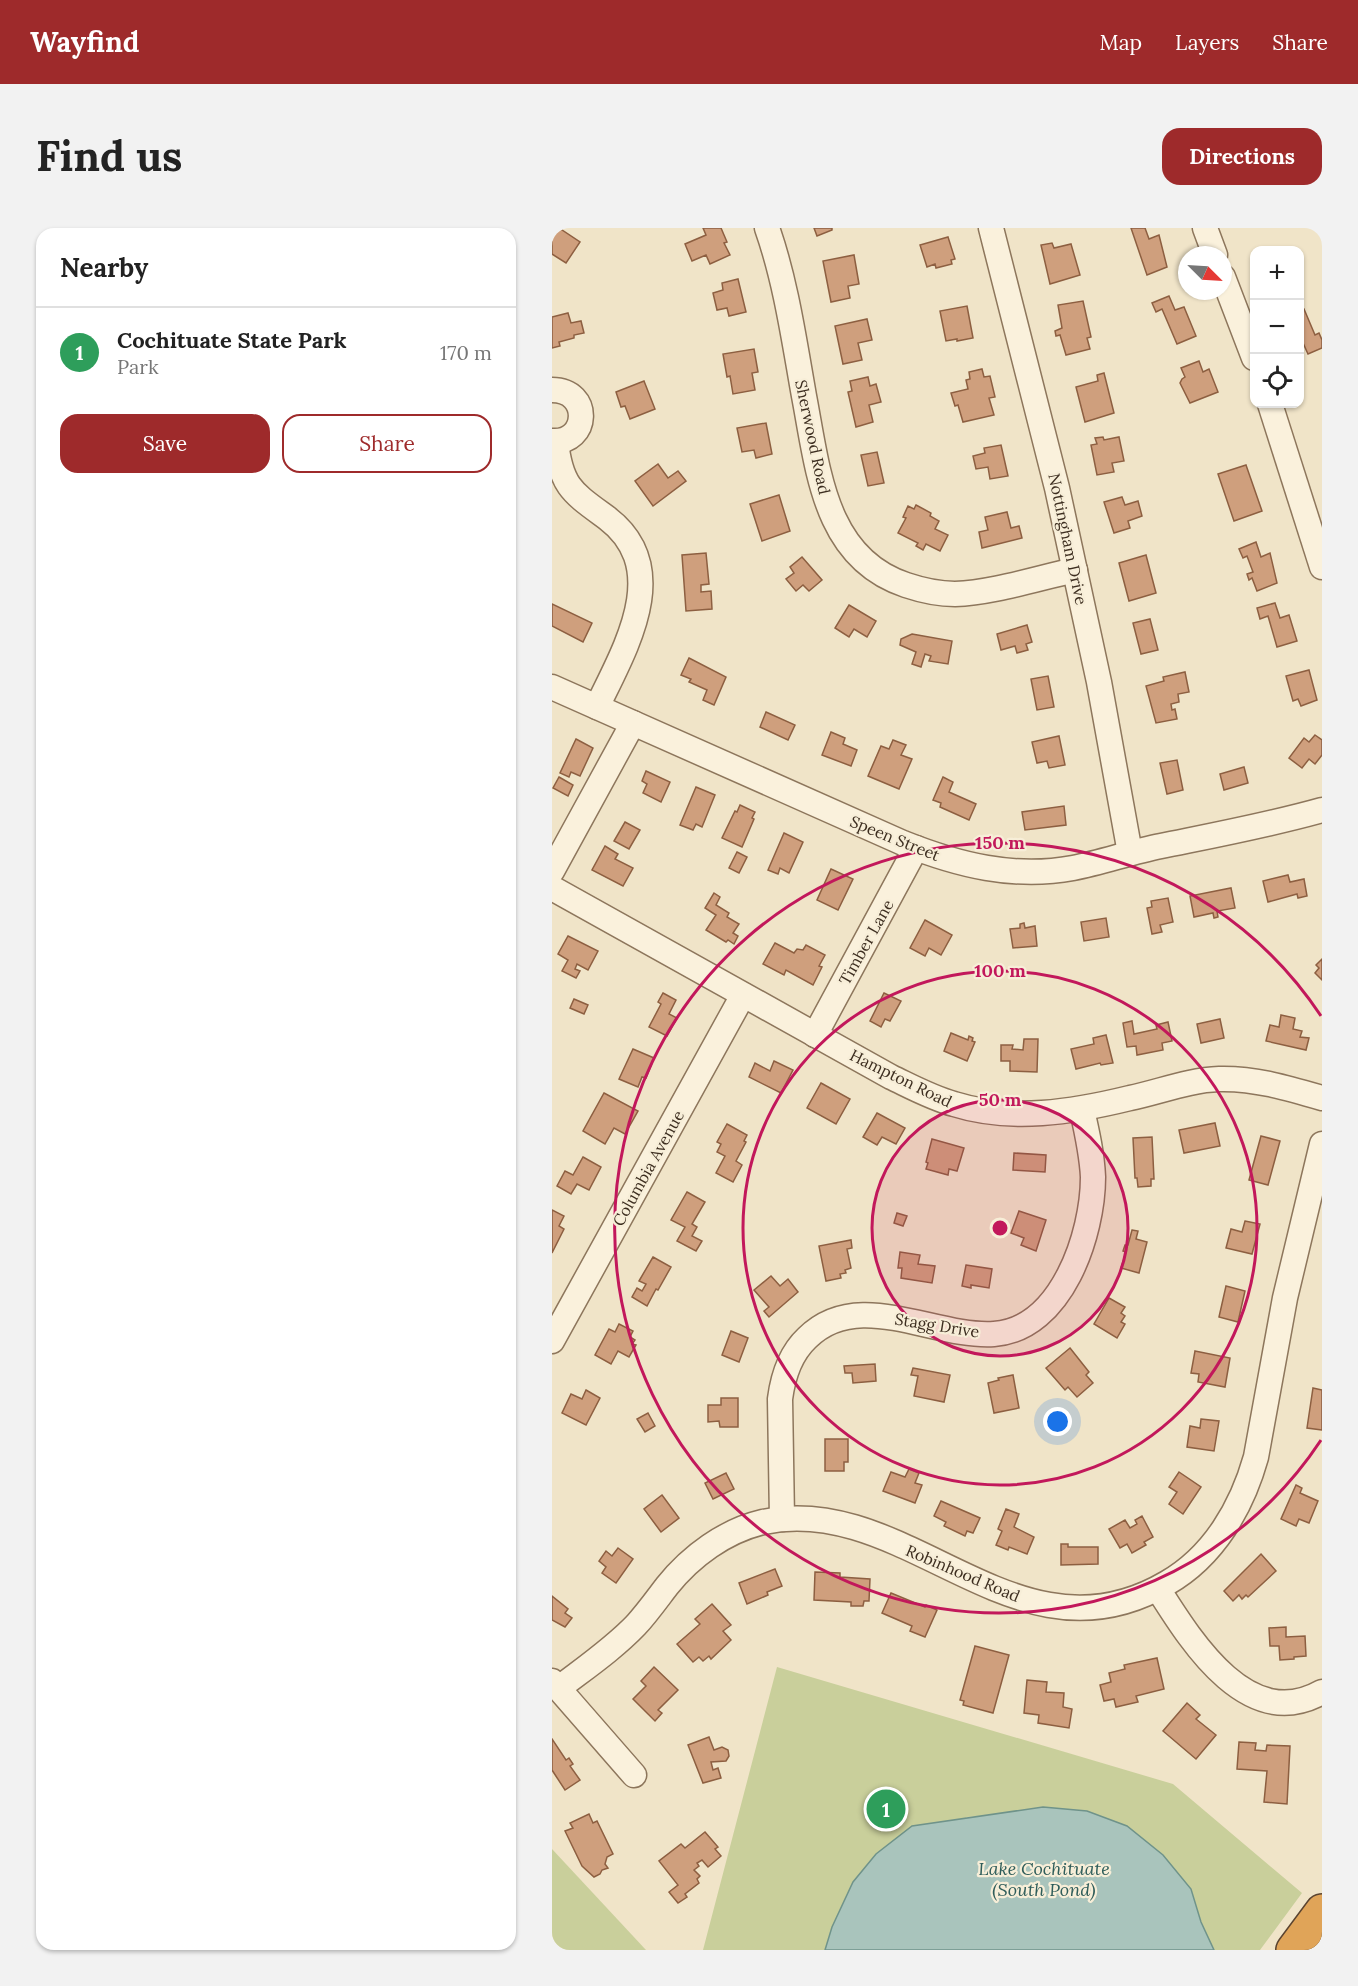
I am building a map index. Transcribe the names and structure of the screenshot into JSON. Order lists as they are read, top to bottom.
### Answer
{
  "streets": {
    "street": [
      "Sherwood Road",
      "Nottingham Drive",
      "Speen Street",
      "Timber Lane",
      "Hampton Road",
      "Columbia Avenue",
      "Stagg Drive",
      "Robinhood Road"
    ]
  },
  "crossings": [
    ["Sherwood Road", "Nottingham Drive"],
    ["Nottingham Drive", "Speen Street"],
    ["Speen Street", "Timber Lane"],
    ["Timber Lane", "Hampton Road"],
    ["Hampton Road", "Columbia Avenue"],
    ["Hampton Road", "Stagg Drive"],
    ["Stagg Drive", "Robinhood Road"]
  ],
  "water": ["Lake Cochituate (South Pond)"],
  "north": "bottom right",
  "page": {
    "header": "Wayfind",
    "nav": ["Map", "Layers", "Share"],
    "buttons": [
      "Directions",
      ["Save", "Share"]
    ],
    "title": "Find us",
    "heading": "Nearby",
    "map_buttons": ["+", "−"],
    "list": [
      {
        "mark": "1",
        "name": "Cochituate State Park",
        "note": "Park",
        "value": "170 m"
      }
    ],
    "pins": "1"
  },
  "rings": ["150 m", "100 m", "50 m"]
}
